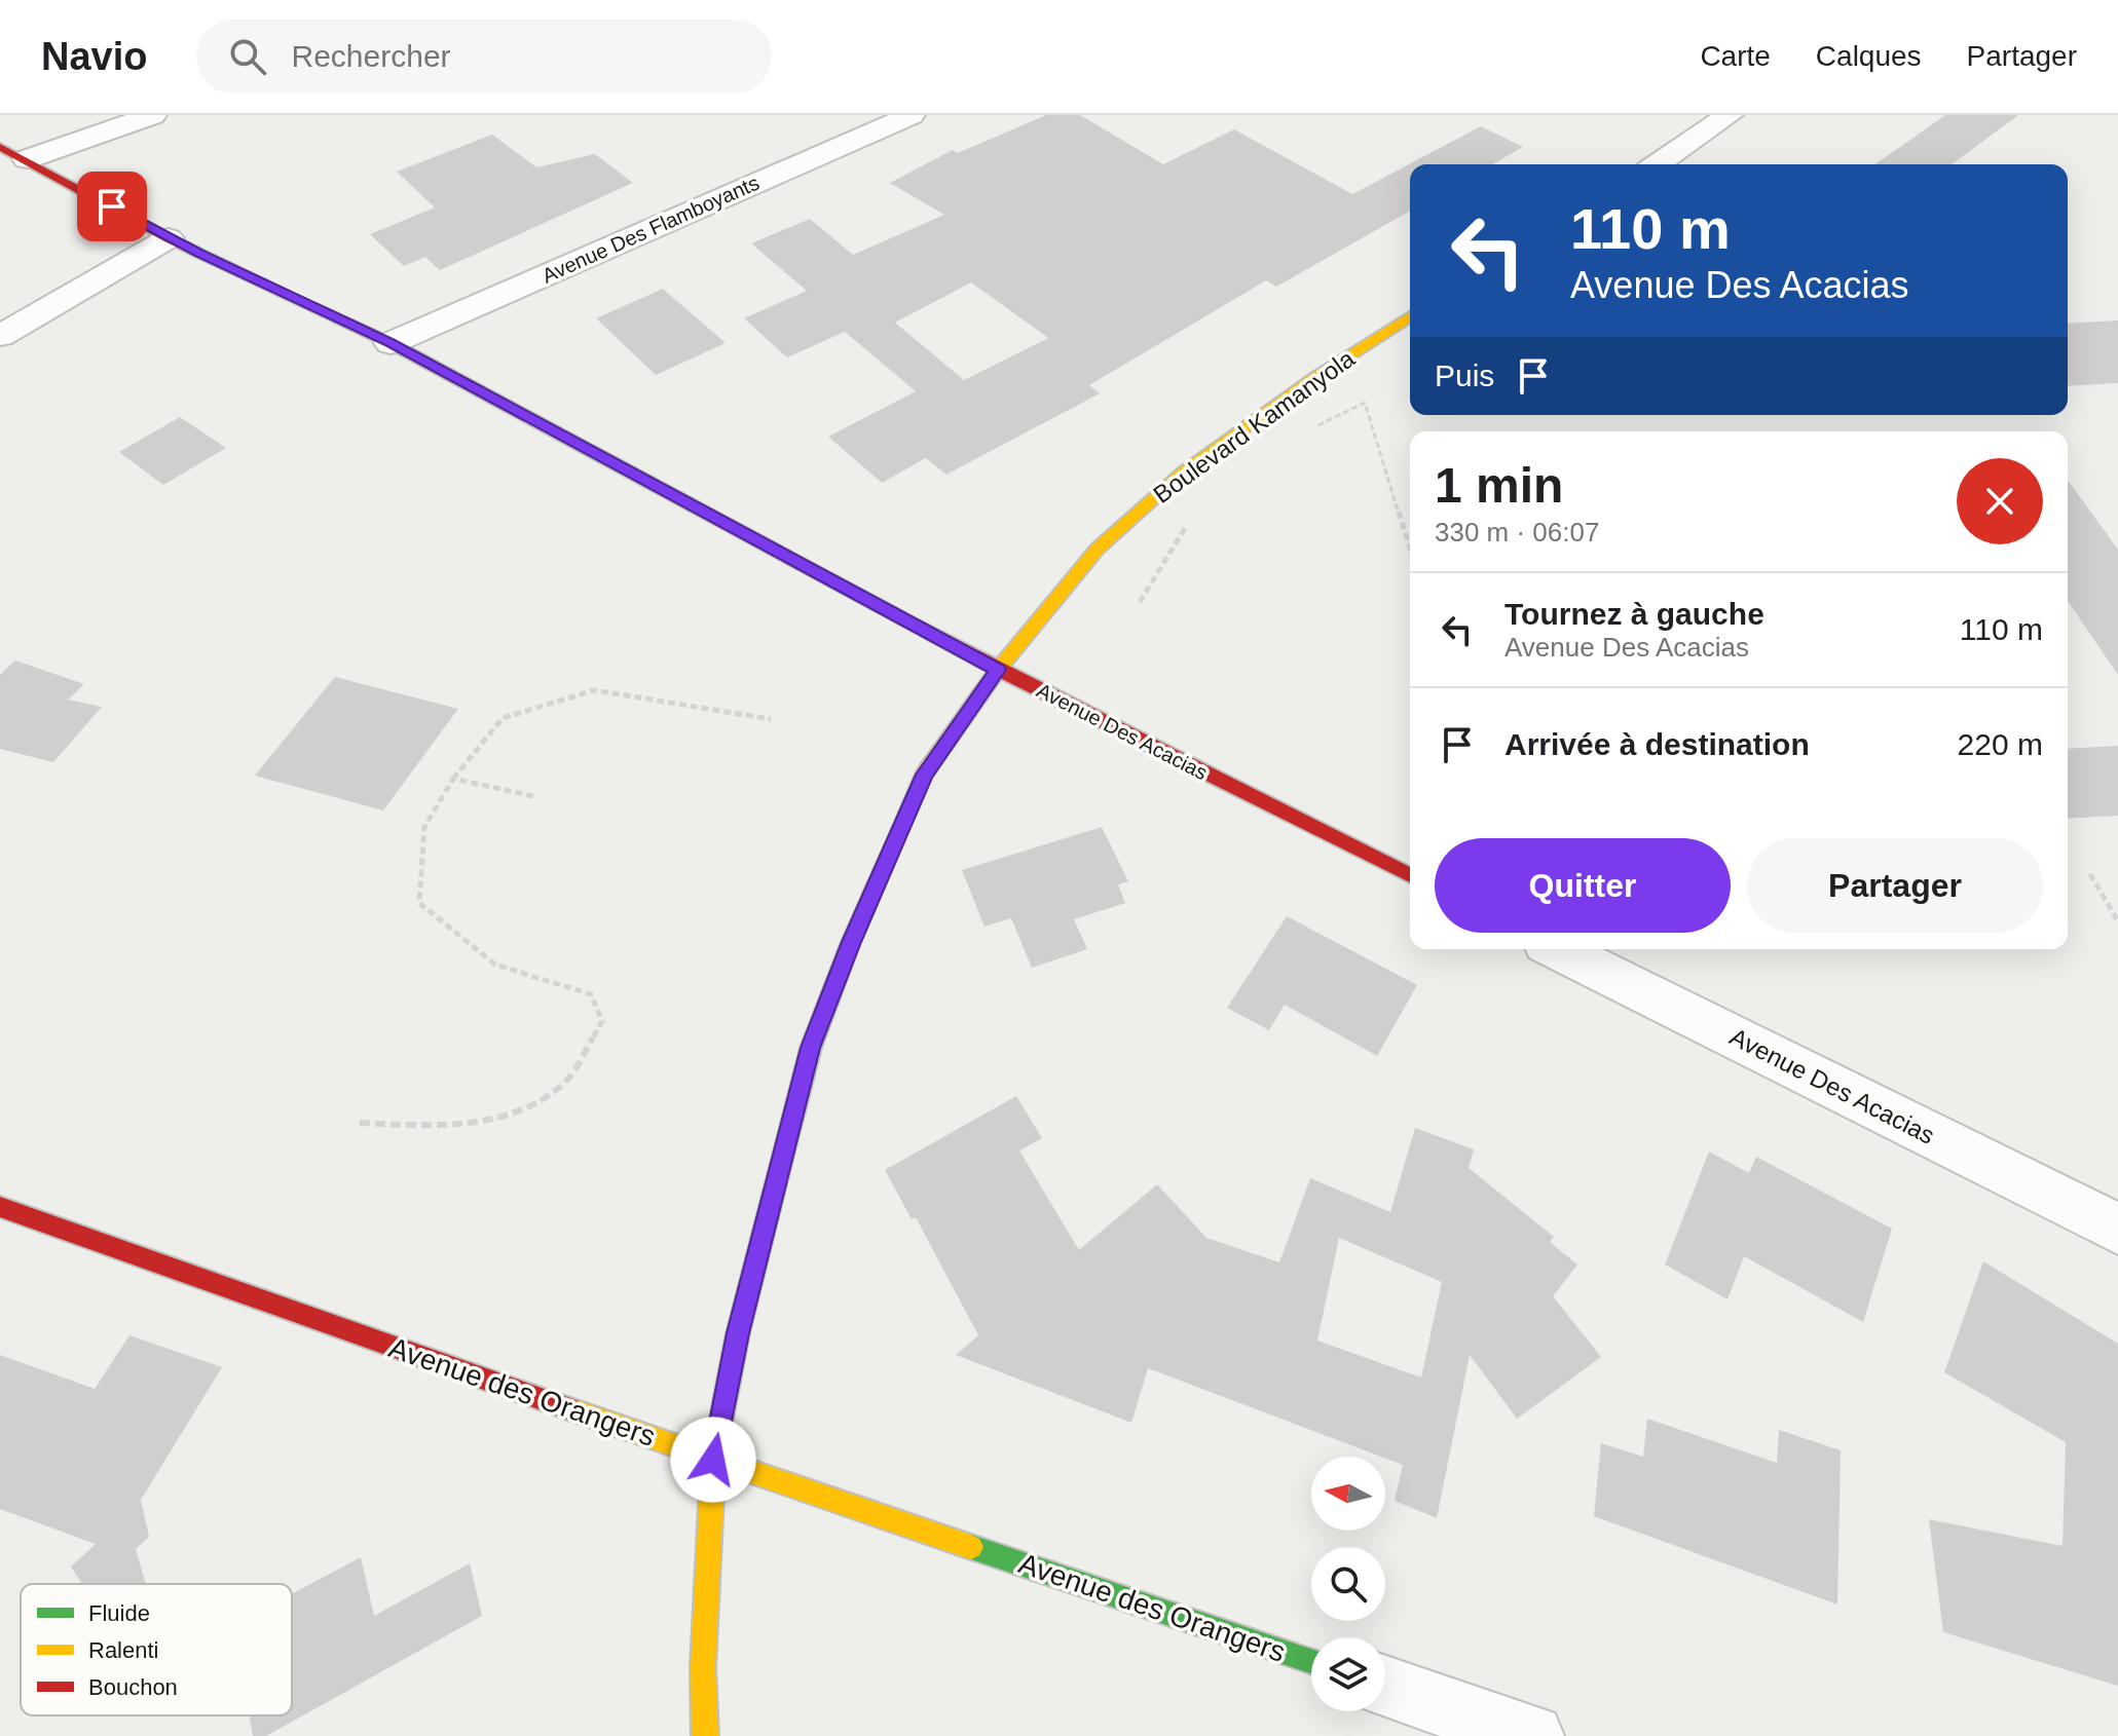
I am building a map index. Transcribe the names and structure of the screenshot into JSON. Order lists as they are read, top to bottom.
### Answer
{
  "streets": {
    "street": [
      "Avenue Des Flamboyants",
      "Boulevard Kamanyola",
      "Avenue Des Acacias",
      "Avenue des Orangers"
    ]
  },
  "crossings": [
    ["Avenue Des Flamboyants", "Avenue Des Acacias"],
    ["Boulevard Kamanyola", "Avenue Des Acacias"],
    ["Boulevard Kamanyola", "Avenue des Orangers"]
  ],
  "legend": ["Fluide", "Ralenti", "Bouchon"],
  "north": "left",
  "page": {
    "header": "Navio",
    "search": "Rechercher",
    "nav": ["Carte", "Calques", "Partager"],
    "turn": ["110 m", "Avenue Des Acacias"],
    "then": "Puis",
    "heading": ["1 min", "330 m · 06:07"],
    "list": [
      {
        "name": "Tournez à gauche",
        "note": "Avenue Des Acacias",
        "value": "110 m"
      },
      {
        "name": "Arrivée à destination",
        "value": "220 m"
      }
    ],
    "buttons": ["Quitter", "Partager"]
  }
}
